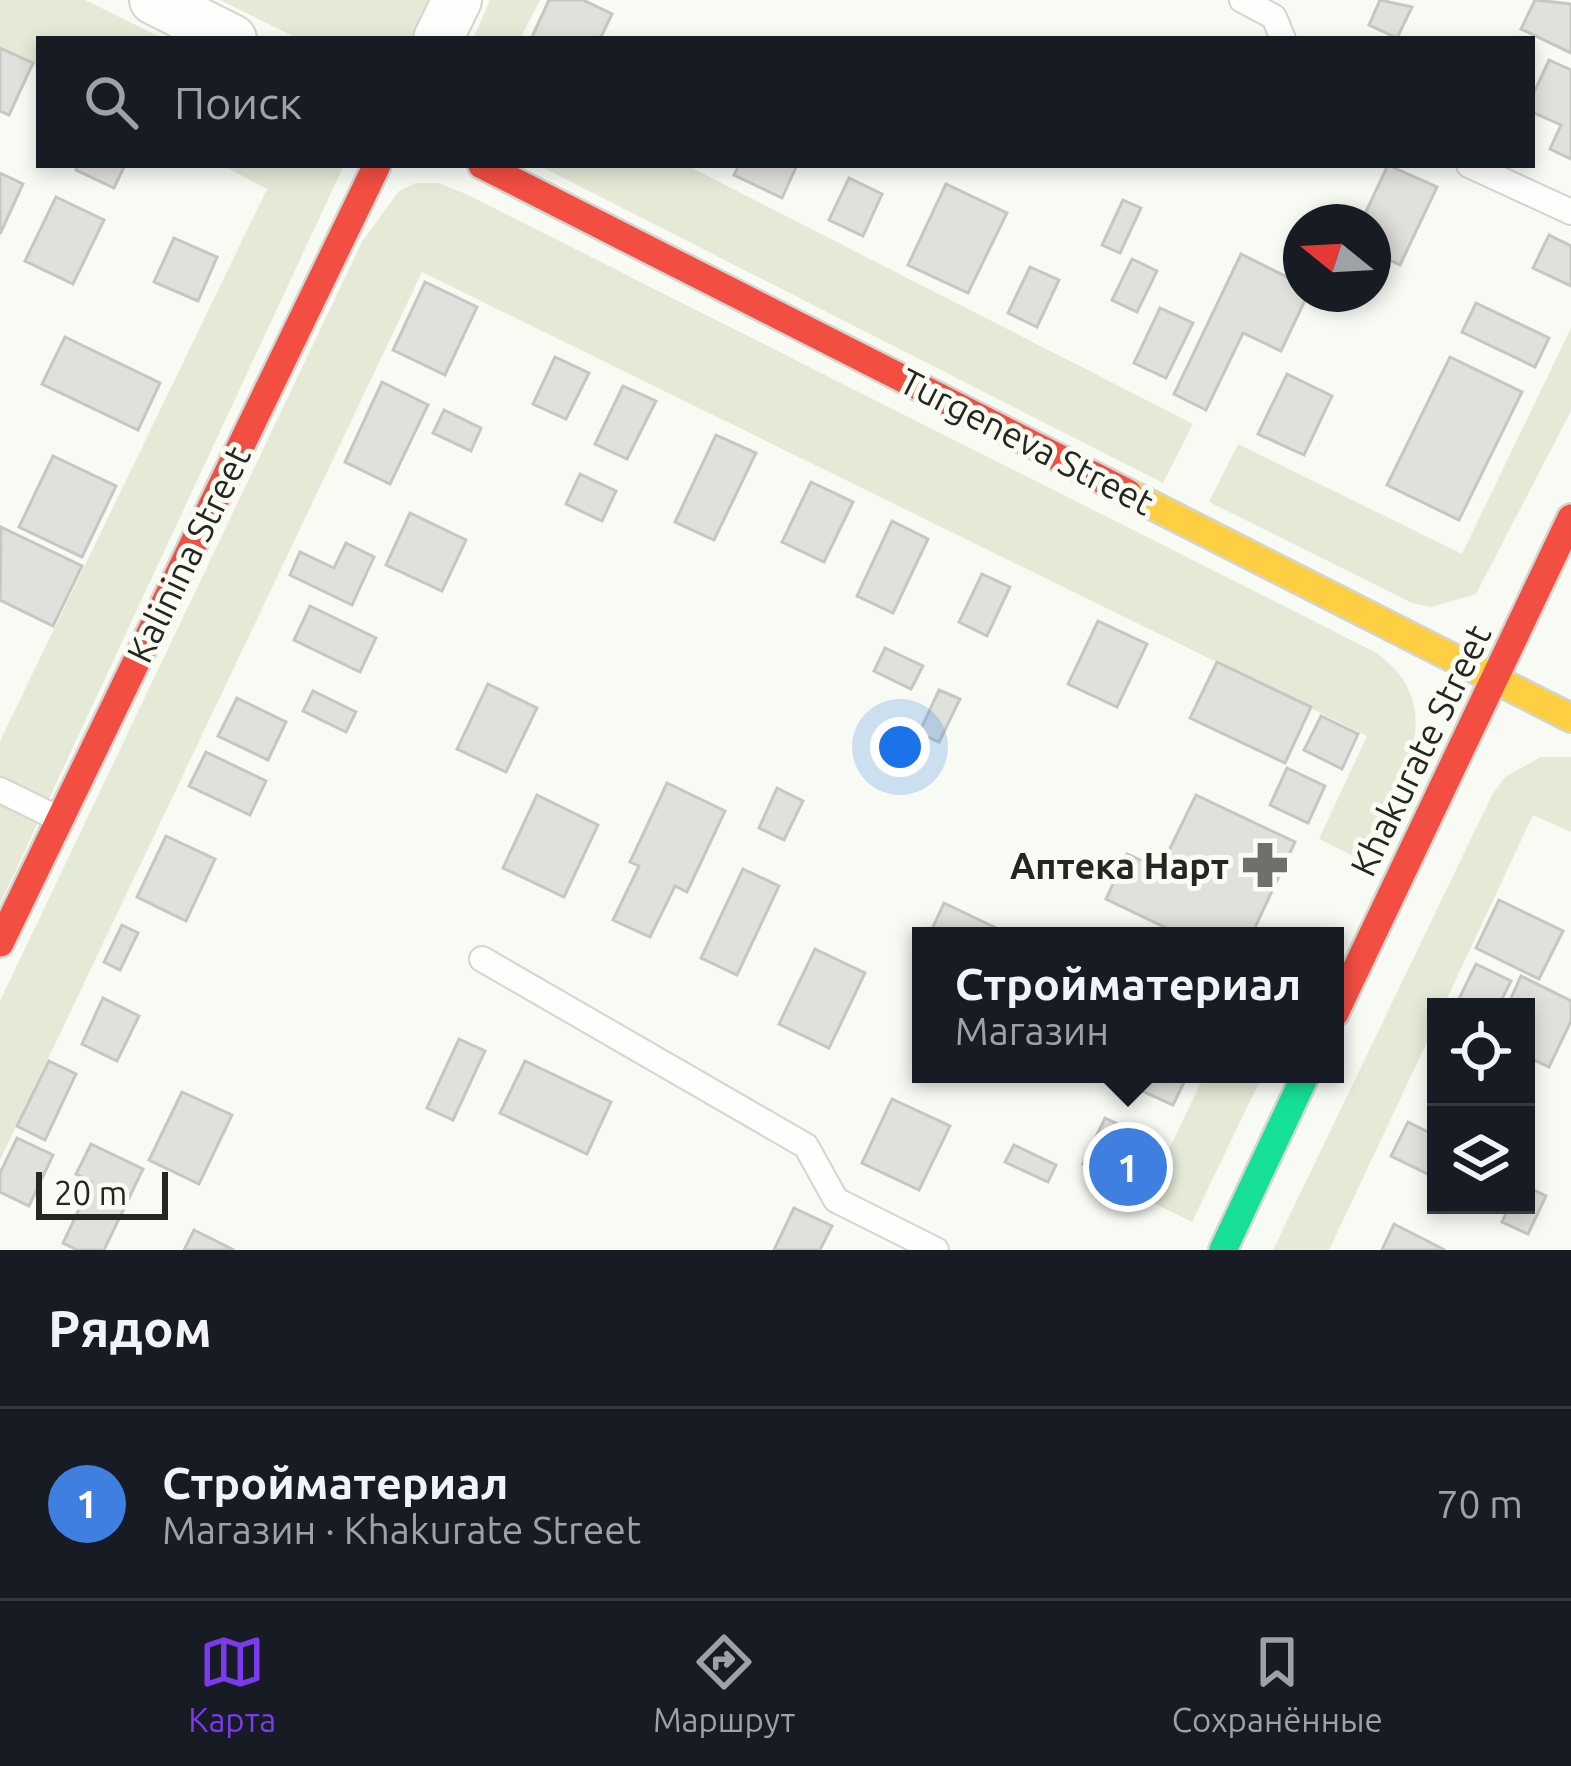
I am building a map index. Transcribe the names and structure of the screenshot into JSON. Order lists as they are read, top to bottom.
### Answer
{
  "streets": {
    "street": ["Turgeneva Street", "Kalinina Street", "Khakurate Street"]
  },
  "crossings": [
    ["Turgeneva Street", "Khakurate Street"]
  ],
  "places": {
    "pharmacy": ["Аптека Нарт"]
  },
  "scale_bar": "20 m",
  "north": "left",
  "page": {
    "search": "Поиск",
    "popup": ["Стройматериал", "Магазин"],
    "pins": "1",
    "scale": "20 m",
    "heading": "Рядом",
    "list": [
      {
        "mark": "1",
        "name": "Стройматериал",
        "note": "Магазин · Khakurate Street",
        "value": "70 m"
      }
    ],
    "nav": ["Карта", "Маршрут", "Сохранённые"]
  }
}
